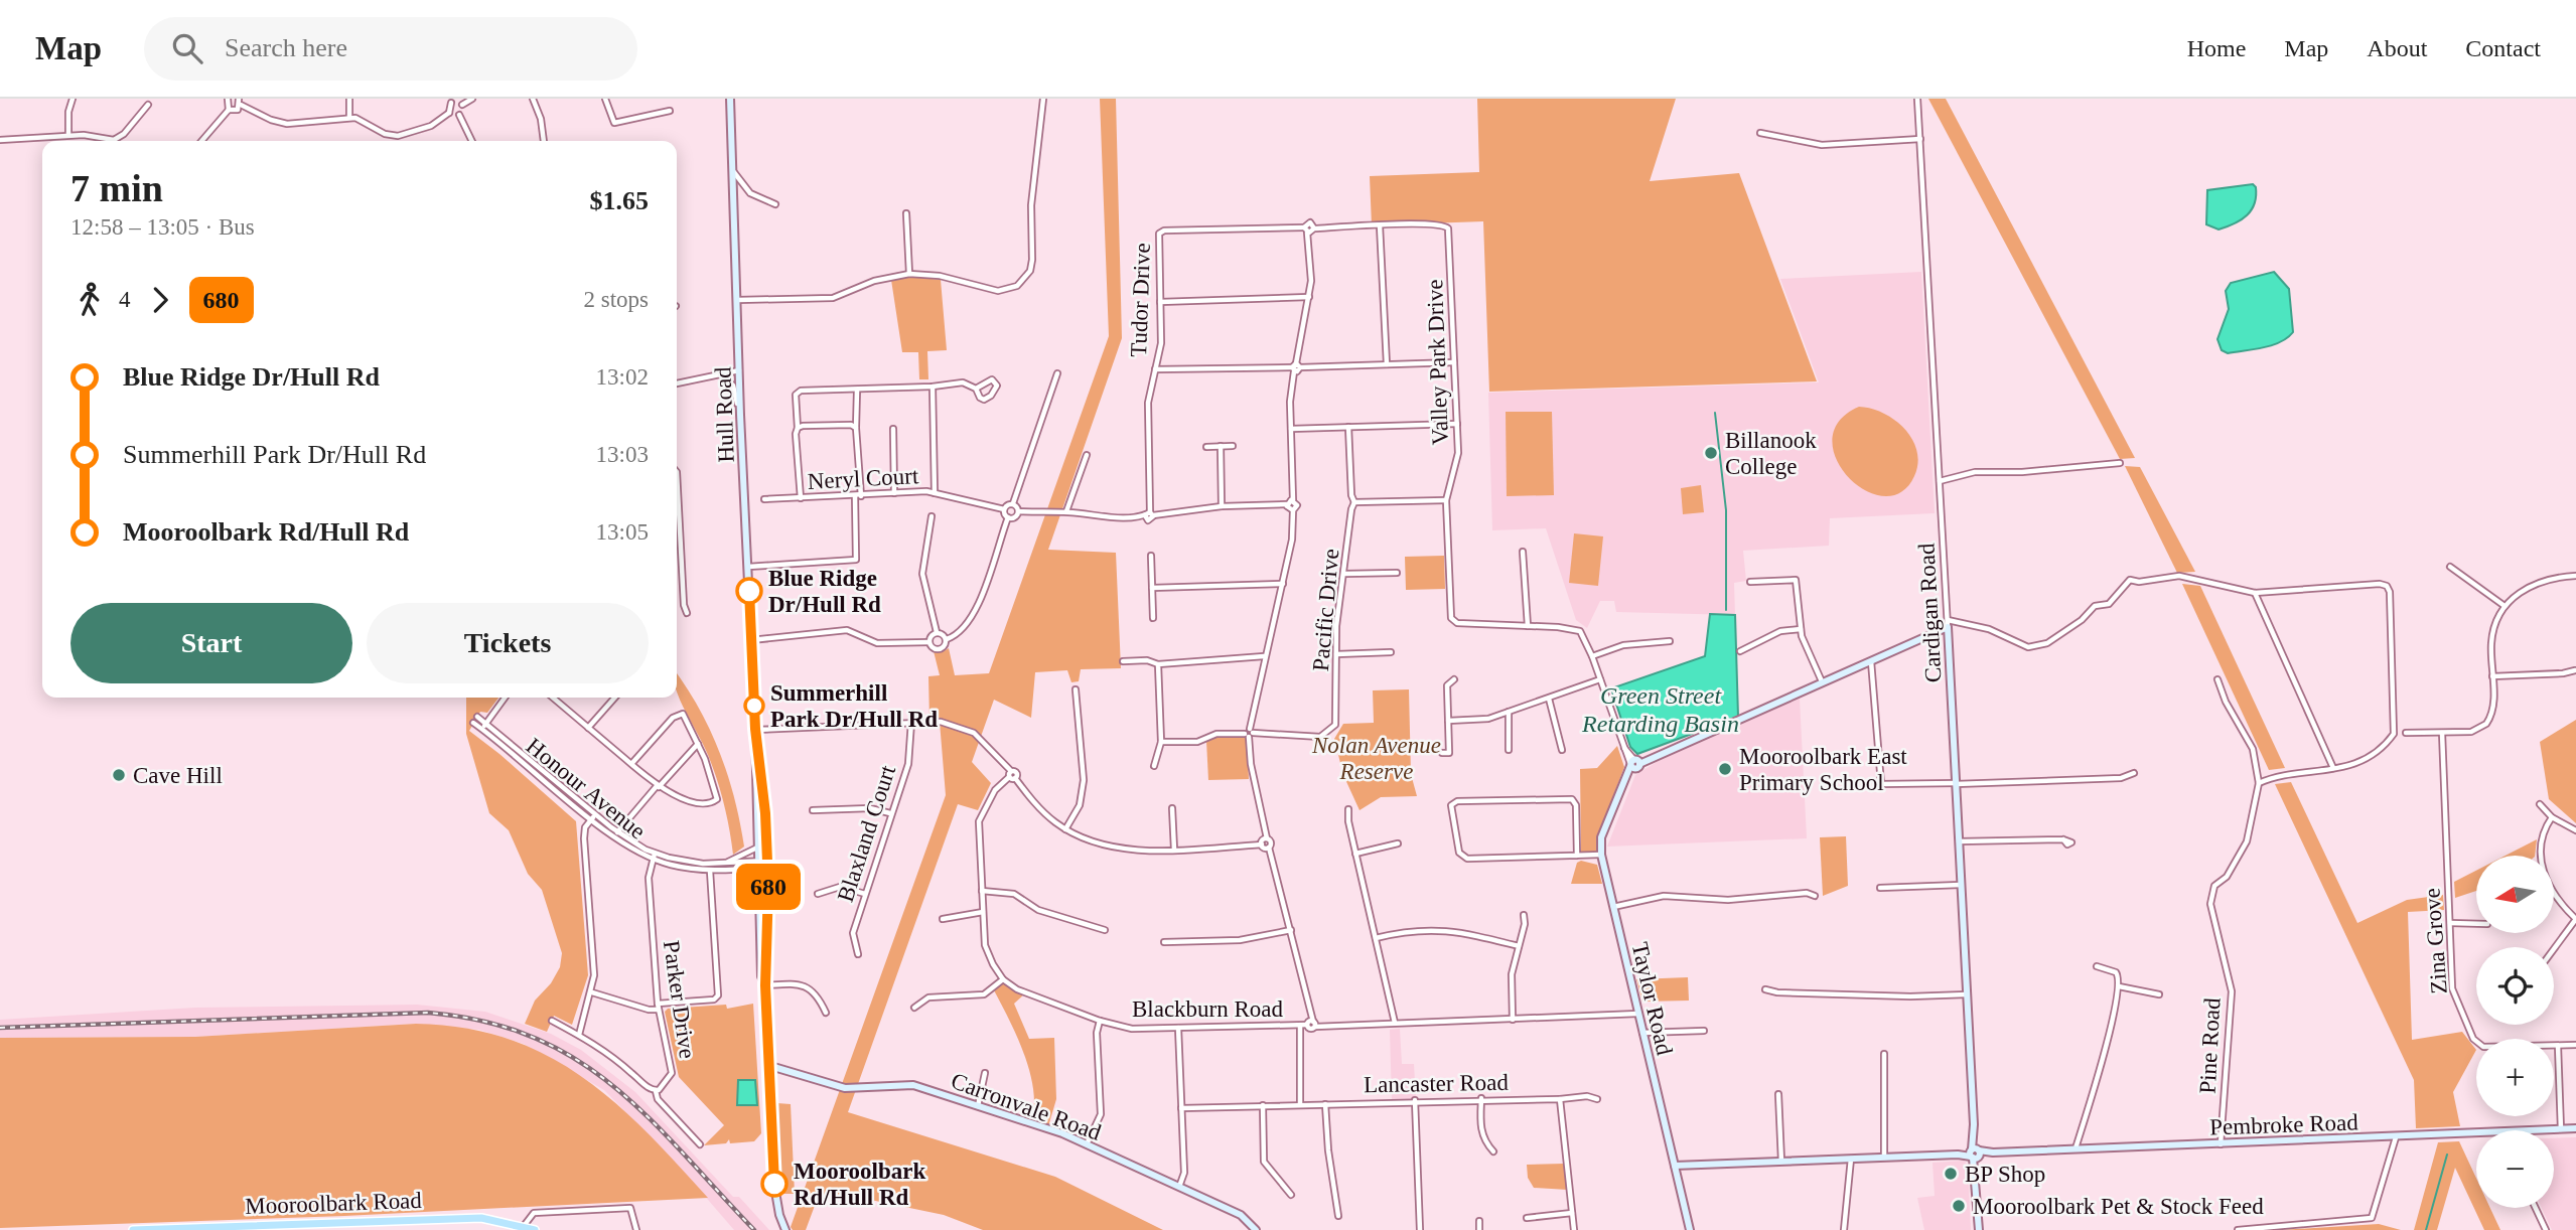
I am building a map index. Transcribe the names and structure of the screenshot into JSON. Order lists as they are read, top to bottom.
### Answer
{
  "streets": {
    "main road": ["Mooroolbark Road"],
    "street": [
      "Tudor Drive",
      "Valley Park Drive",
      "Hull Road",
      "Neryl Court",
      "Pacific Drive",
      "Cardigan Road",
      "Honour Avenue",
      "Blaxland Court",
      "Zina Grove",
      "Taylor Road",
      "Parker Drive",
      "Blackburn Road",
      "Pine Road",
      "Lancaster Road",
      "Carronvale Road",
      "Pembroke Road"
    ]
  },
  "crossings": [
    ["Hull Road", "Honour Avenue"],
    ["Hull Road", "Carronvale Road"],
    ["Cardigan Road", "Pembroke Road"],
    ["Honour Avenue", "Parker Drive"],
    ["Taylor Road", "Blackburn Road"],
    ["Taylor Road", "Pembroke Road"],
    ["Pine Road", "Pembroke Road"]
  ],
  "water": ["Green Street Retarding Basin"],
  "parks": ["Nolan Avenue Reserve"],
  "places": [
    "Billanook College",
    "Blue Ridge Dr/Hull Rd",
    "Summerhill Park Dr/Hull Rd",
    "Mooroolbark East Primary School",
    "Cave Hill",
    "BP Shop",
    "Mooroolbark Rd/Hull Rd",
    "Mooroolbark Pet & Stock Feed"
  ],
  "lines": ["bus line 680"],
  "north": "left",
  "page": {
    "header": "Map",
    "search": "Search here",
    "nav": [
      "Home",
      "Map",
      "About",
      "Contact"
    ],
    "on_map": "680",
    "heading": ["7 min", "12:58 – 13:05 · Bus", "$1.65"],
    "legs": ["4", "680", "2 stops"],
    "list": [
      {
        "name": "Blue Ridge Dr/Hull Rd",
        "value": "13:02"
      },
      {
        "name": "Summerhill Park Dr/Hull Rd",
        "value": "13:03"
      },
      {
        "name": "Mooroolbark Rd/Hull Rd",
        "value": "13:05"
      }
    ],
    "buttons": ["Start", "Tickets"],
    "map_buttons": ["+", "−"]
  }
}
